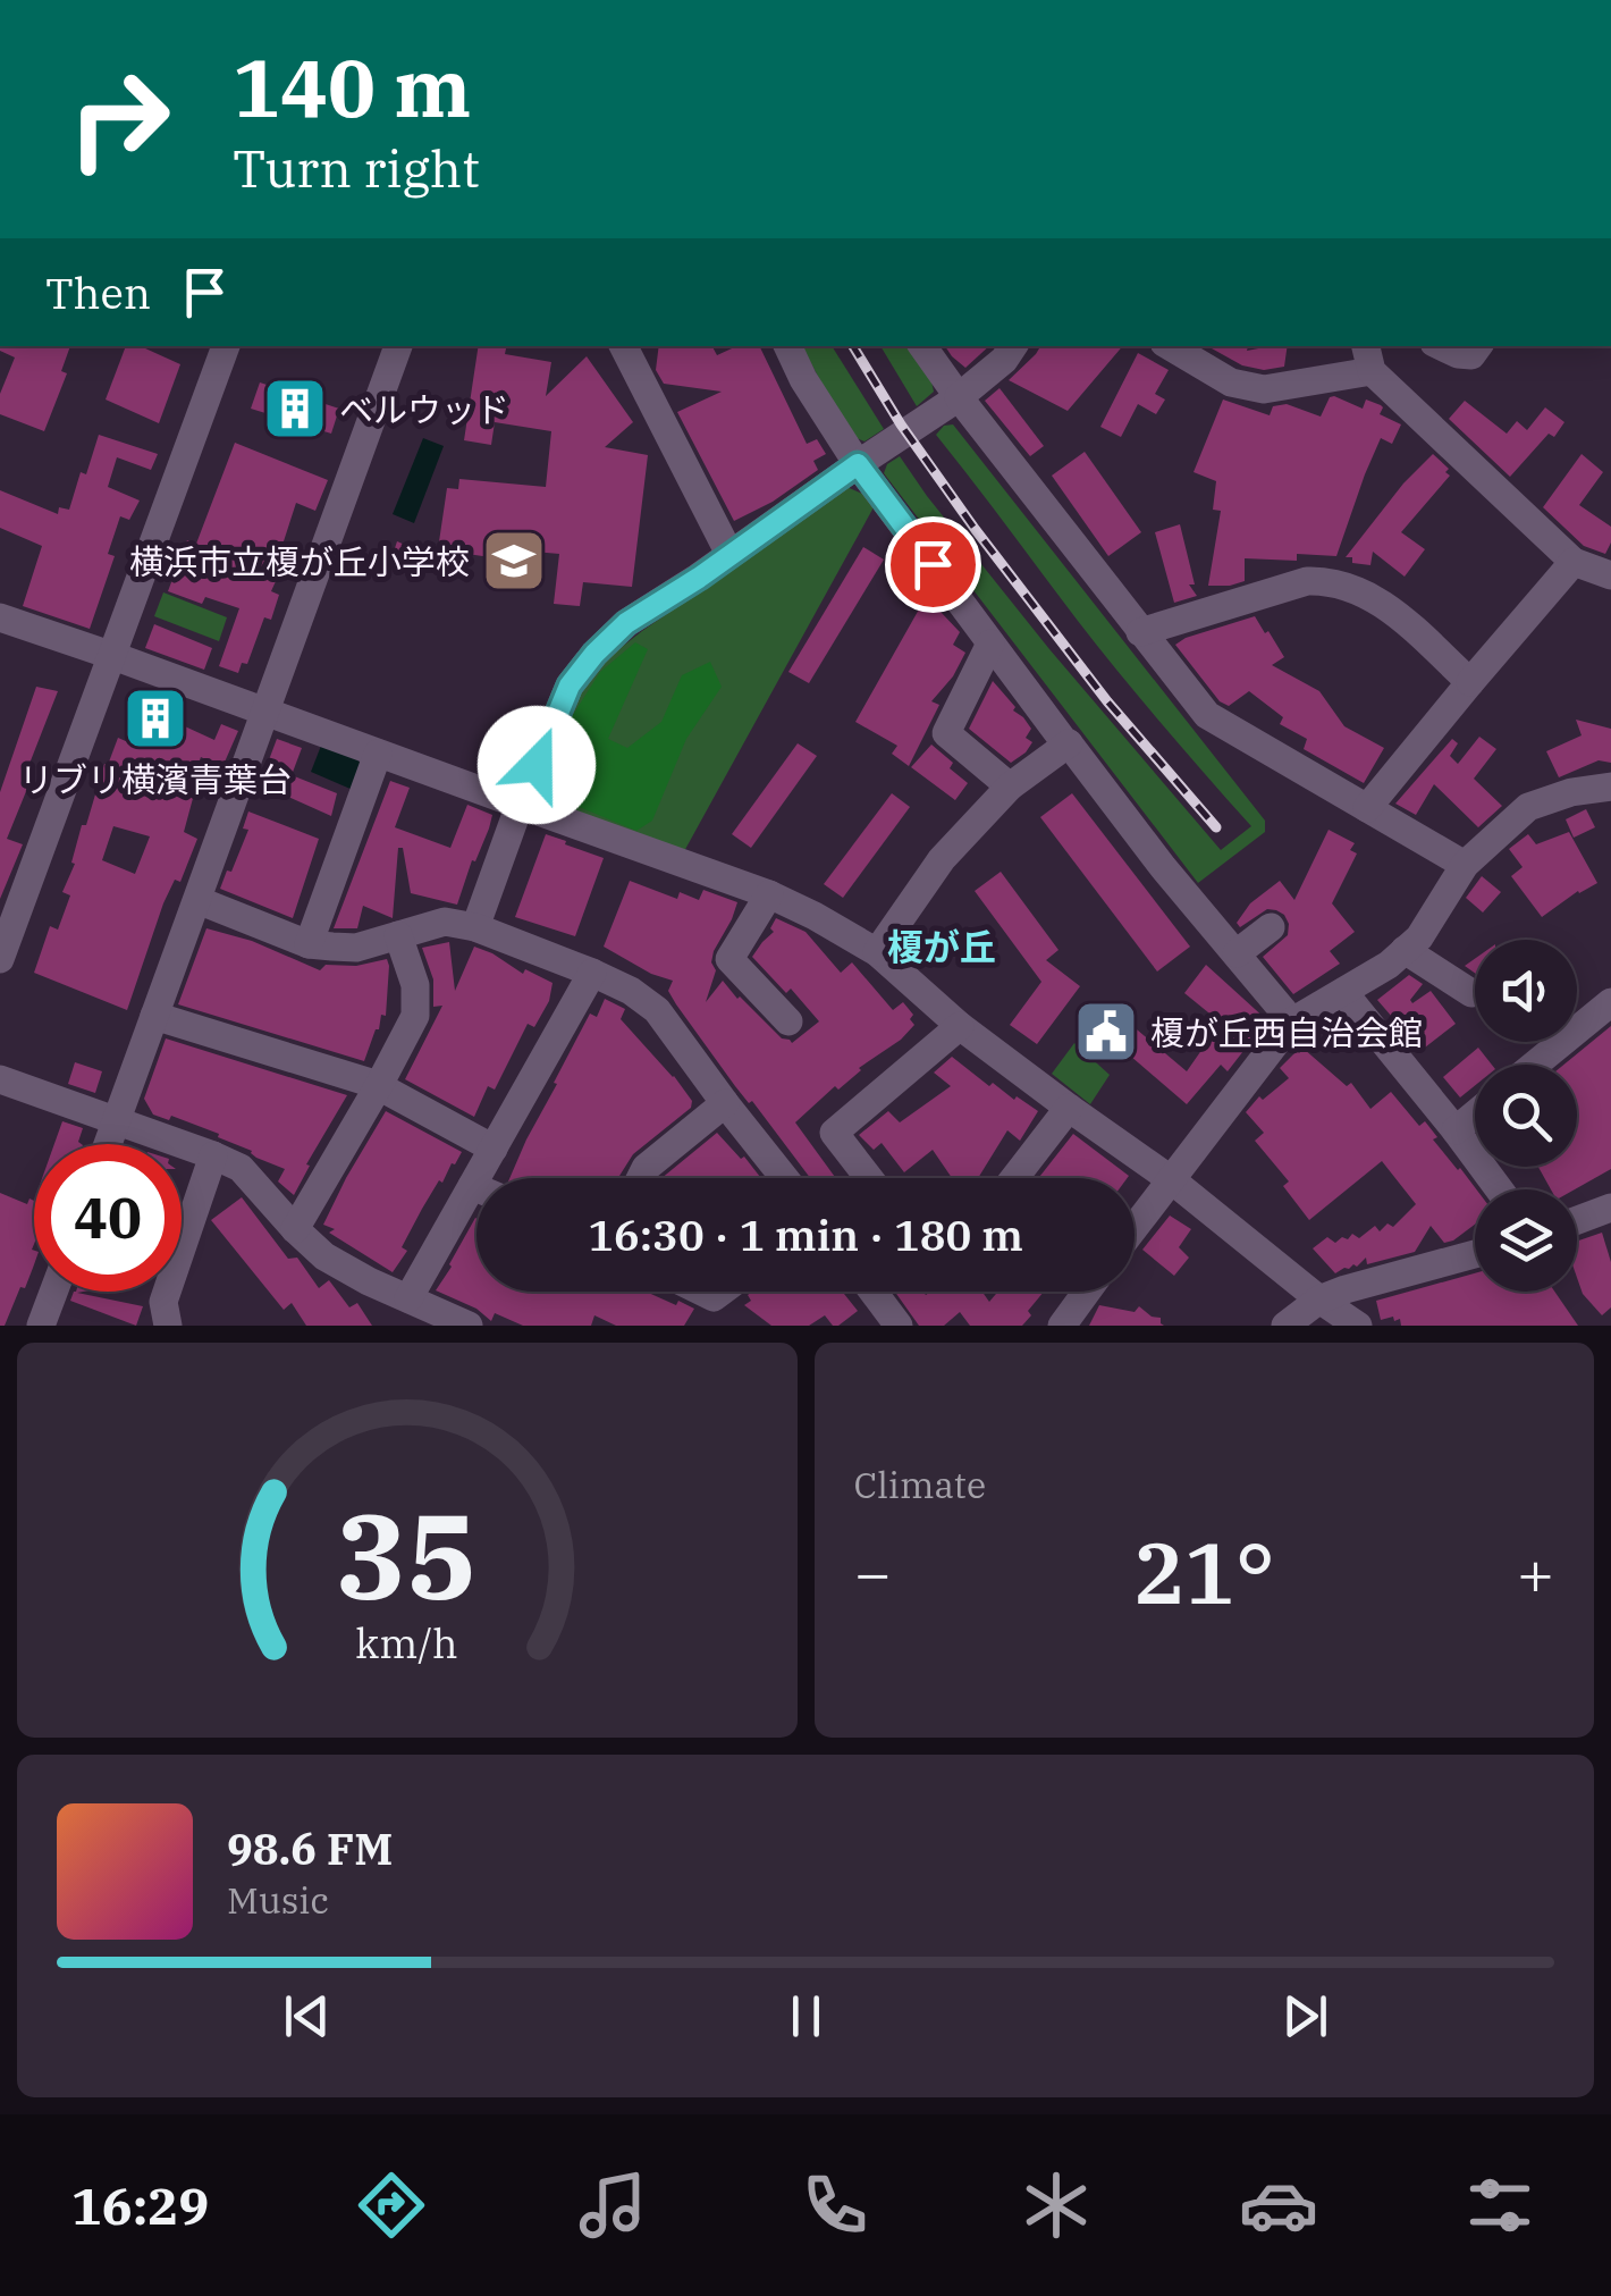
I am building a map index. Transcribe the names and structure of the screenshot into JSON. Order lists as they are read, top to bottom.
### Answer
{
  "districts": ["榎が丘"],
  "places": {
    "building": ["ベルウッド", "リブリ横濱青葉台"],
    "school or university": ["横浜市立榎が丘小学校"],
    "public building": ["榎が丘西自治会館"]
  },
  "page": {
    "turn": ["140 m", "Turn right"],
    "then": "Then",
    "limit": "40",
    "trip": "16:30 · 1 min · 180 m",
    "tile": "Climate",
    "heat": ["−", "21°", "+"],
    "song": ["98.6 FM", "Music"],
    "tabs": "16:29",
    "gauge": ["35", "km/h"]
  }
}
